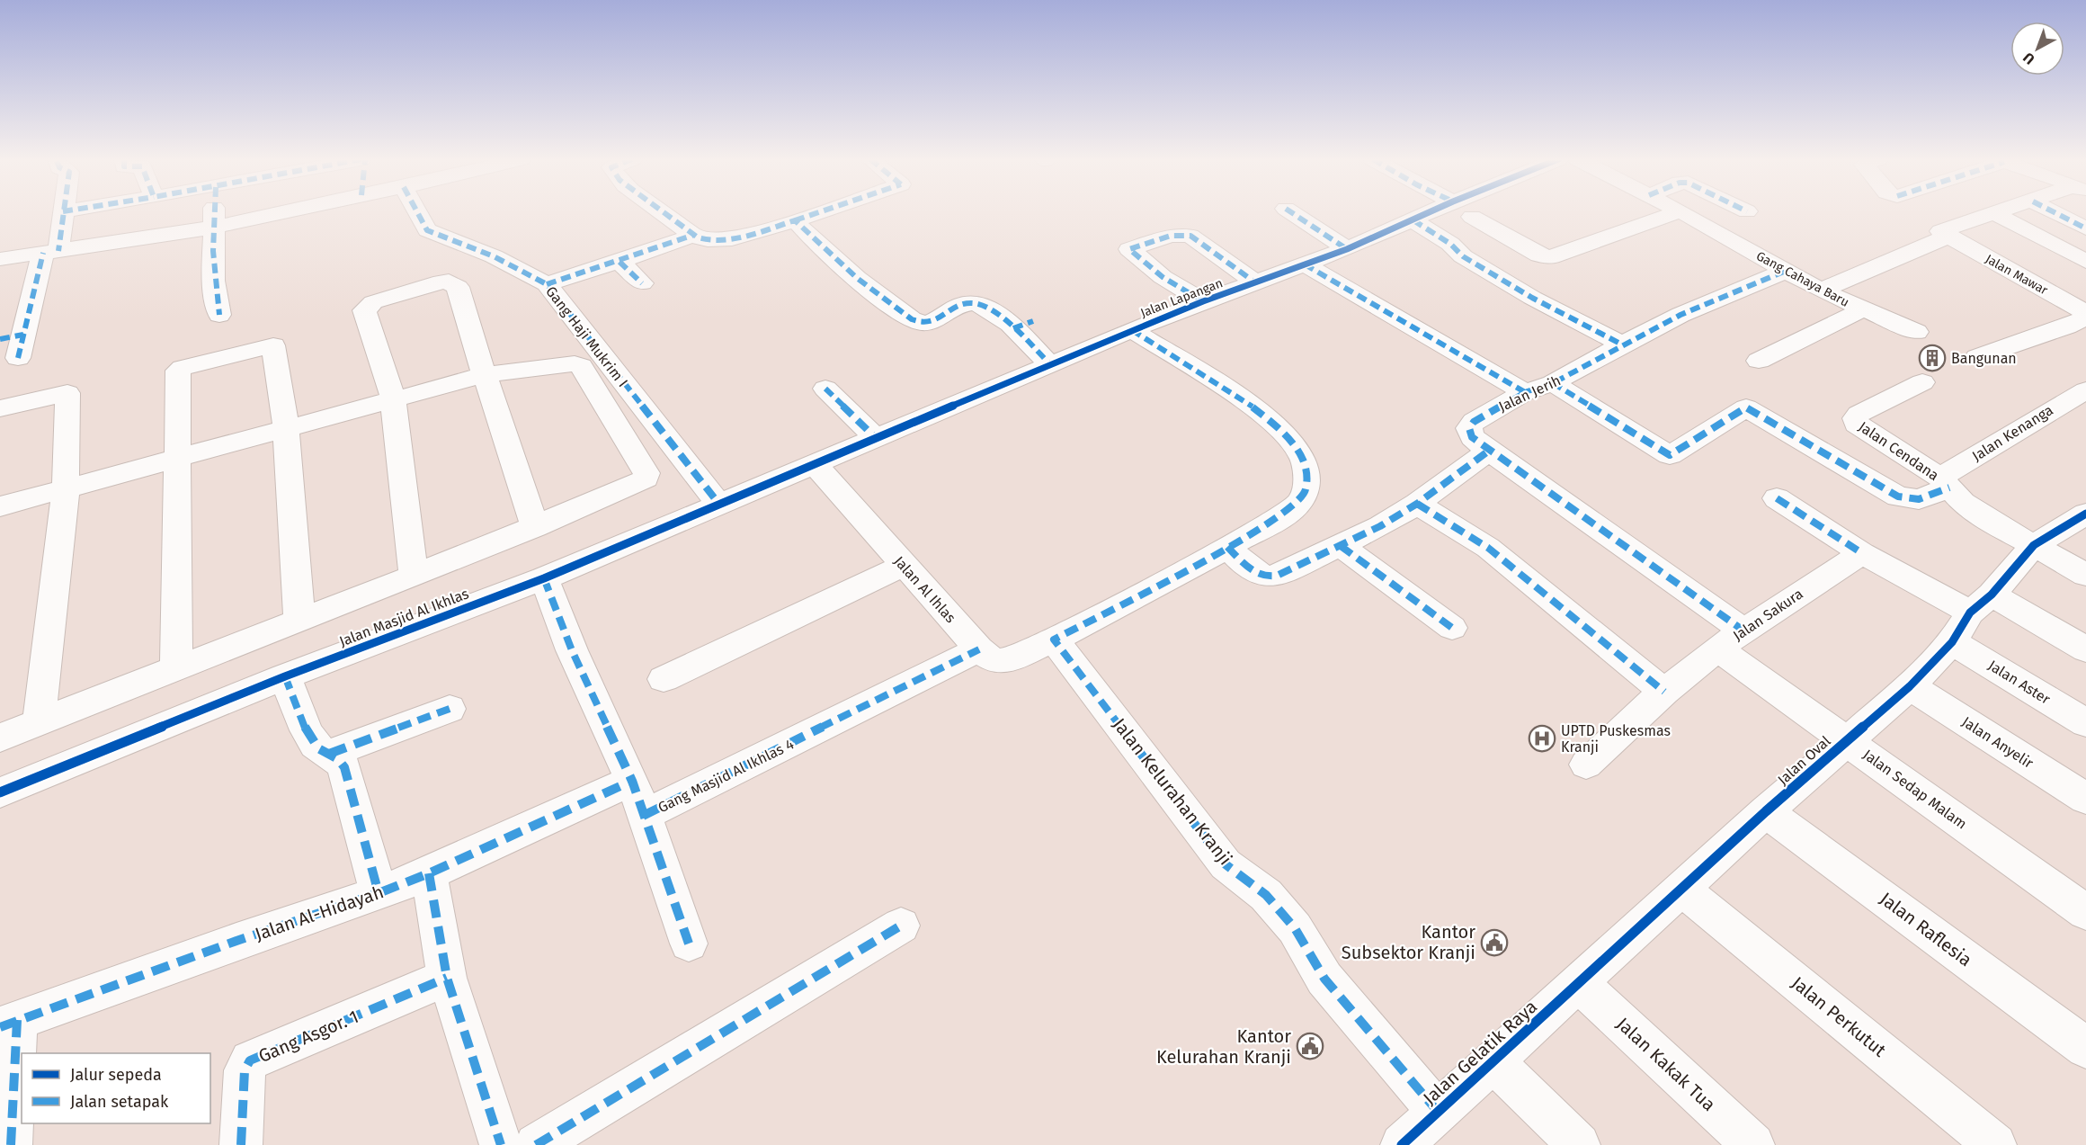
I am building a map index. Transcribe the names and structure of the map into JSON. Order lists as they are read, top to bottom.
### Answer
{
  "streets": {
    "street": [
      "Jalan Mawar",
      "Gang Cahaya Baru",
      "Jalan Lapangan",
      "Gang Haji Mukrim I",
      "Jalan Jerih",
      "Jalan Kenanga",
      "Jalan Cendana",
      "Jalan Al Ihlas",
      "Jalan Sakura",
      "Jalan Masjid Al Ikhlas",
      "Jalan Aster",
      "Jalan Anyelir",
      "Jalan Oval",
      "Gang Masjid Al Ikhlas 4",
      "Jalan Sedap Malam",
      "Jalan Kelurahan Kranji",
      "Jalan Al-Hidayah",
      "Jalan Raflesia",
      "Jalan Perkutut",
      "Gang Asgor. 1",
      "Jalan Gelatik Raya",
      "Jalan Kakak Tua"
    ]
  },
  "crossings": [
    ["Gang Cahaya Baru", "Jalan Jerih"],
    ["Jalan Lapangan", "Jalan Al Ihlas"],
    ["Jalan Lapangan", "Jalan Masjid Al Ikhlas"],
    ["Gang Haji Mukrim I", "Jalan Masjid Al Ikhlas"],
    ["Jalan Jerih", "Jalan Kenanga"],
    ["Jalan Jerih", "Jalan Sakura"],
    ["Jalan Kenanga", "Jalan Cendana"],
    ["Jalan Cendana", "Jalan Oval"],
    ["Jalan Al Ihlas", "Jalan Masjid Al Ikhlas"],
    ["Jalan Al Ihlas", "Gang Masjid Al Ikhlas 4"],
    ["Jalan Al Ihlas", "Jalan Kelurahan Kranji"],
    ["Jalan Sakura", "Jalan Sedap Malam"],
    ["Jalan Masjid Al Ikhlas", "Gang Masjid Al Ikhlas 4"],
    ["Jalan Aster", "Jalan Oval"],
    ["Jalan Anyelir", "Jalan Oval"],
    ["Jalan Oval", "Jalan Sedap Malam"],
    ["Jalan Oval", "Jalan Raflesia"],
    ["Jalan Oval", "Jalan Perkutut"],
    ["Jalan Oval", "Jalan Gelatik Raya"],
    ["Jalan Oval", "Jalan Kakak Tua"],
    ["Gang Masjid Al Ikhlas 4", "Jalan Al-Hidayah"],
    ["Jalan Kelurahan Kranji", "Jalan Gelatik Raya"],
    ["Jalan Gelatik Raya", "Jalan Kakak Tua"]
  ],
  "places": {
    "building": ["Bangunan"],
    "hospital": ["UPTD Puskesmas Kranji"],
    "public building": ["Kantor Subsektor Kranji", "Kantor Kelurahan Kranji"]
  },
  "legend": ["Jalur sepeda", "Jalan setapak"],
  "north": "bottom left"
}
